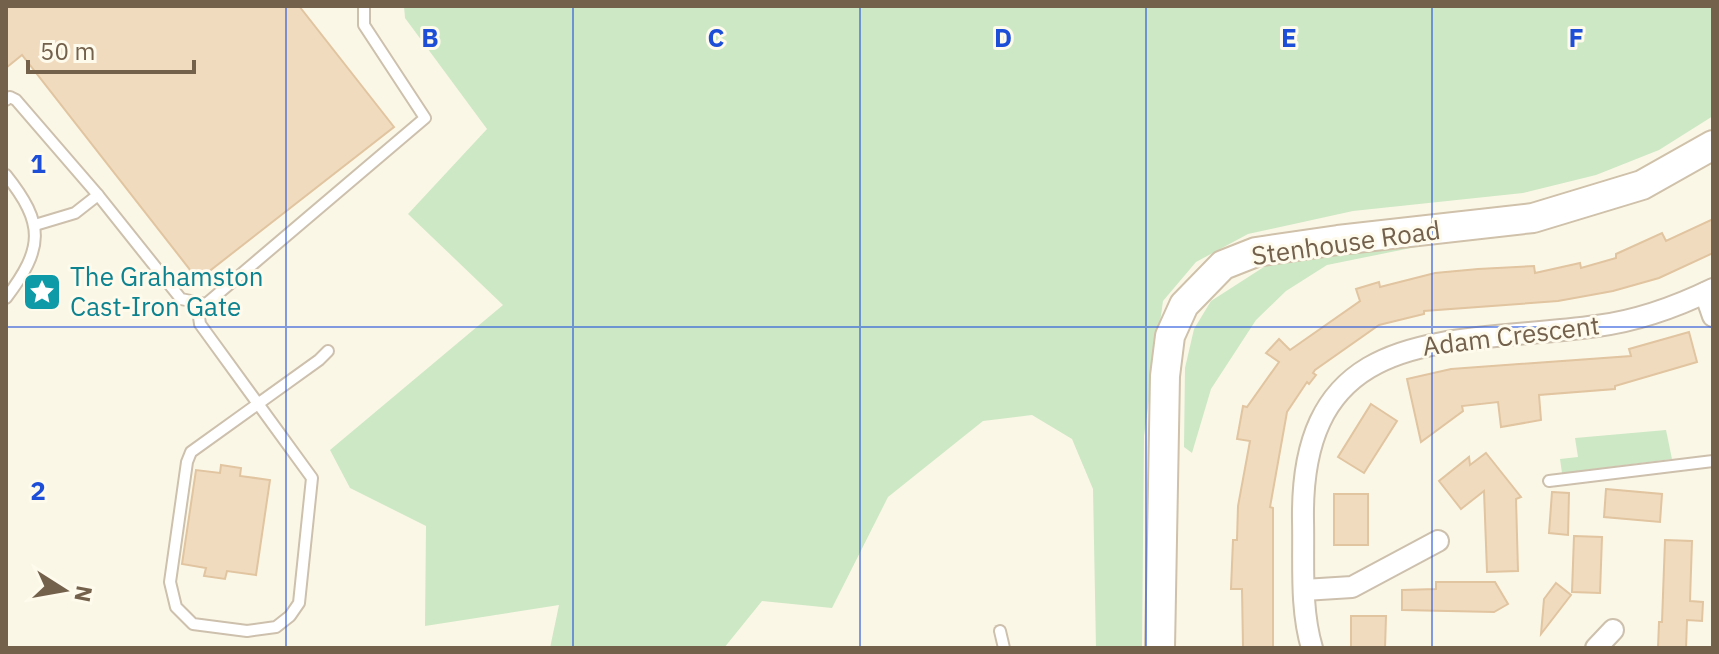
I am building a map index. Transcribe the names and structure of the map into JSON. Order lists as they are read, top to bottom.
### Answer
{
  "streets": {
    "street": ["Stenhouse Road", "Adam Crescent"]
  },
  "places": {
    "place": ["The Grahamston Cast-Iron Gate"]
  },
  "scale_bar": "50 m",
  "north": "right",
  "grid": {
    "columns": [
      "B",
      "C",
      "D",
      "E",
      "F"
    ],
    "rows": ["1", "2"]
  }
}
